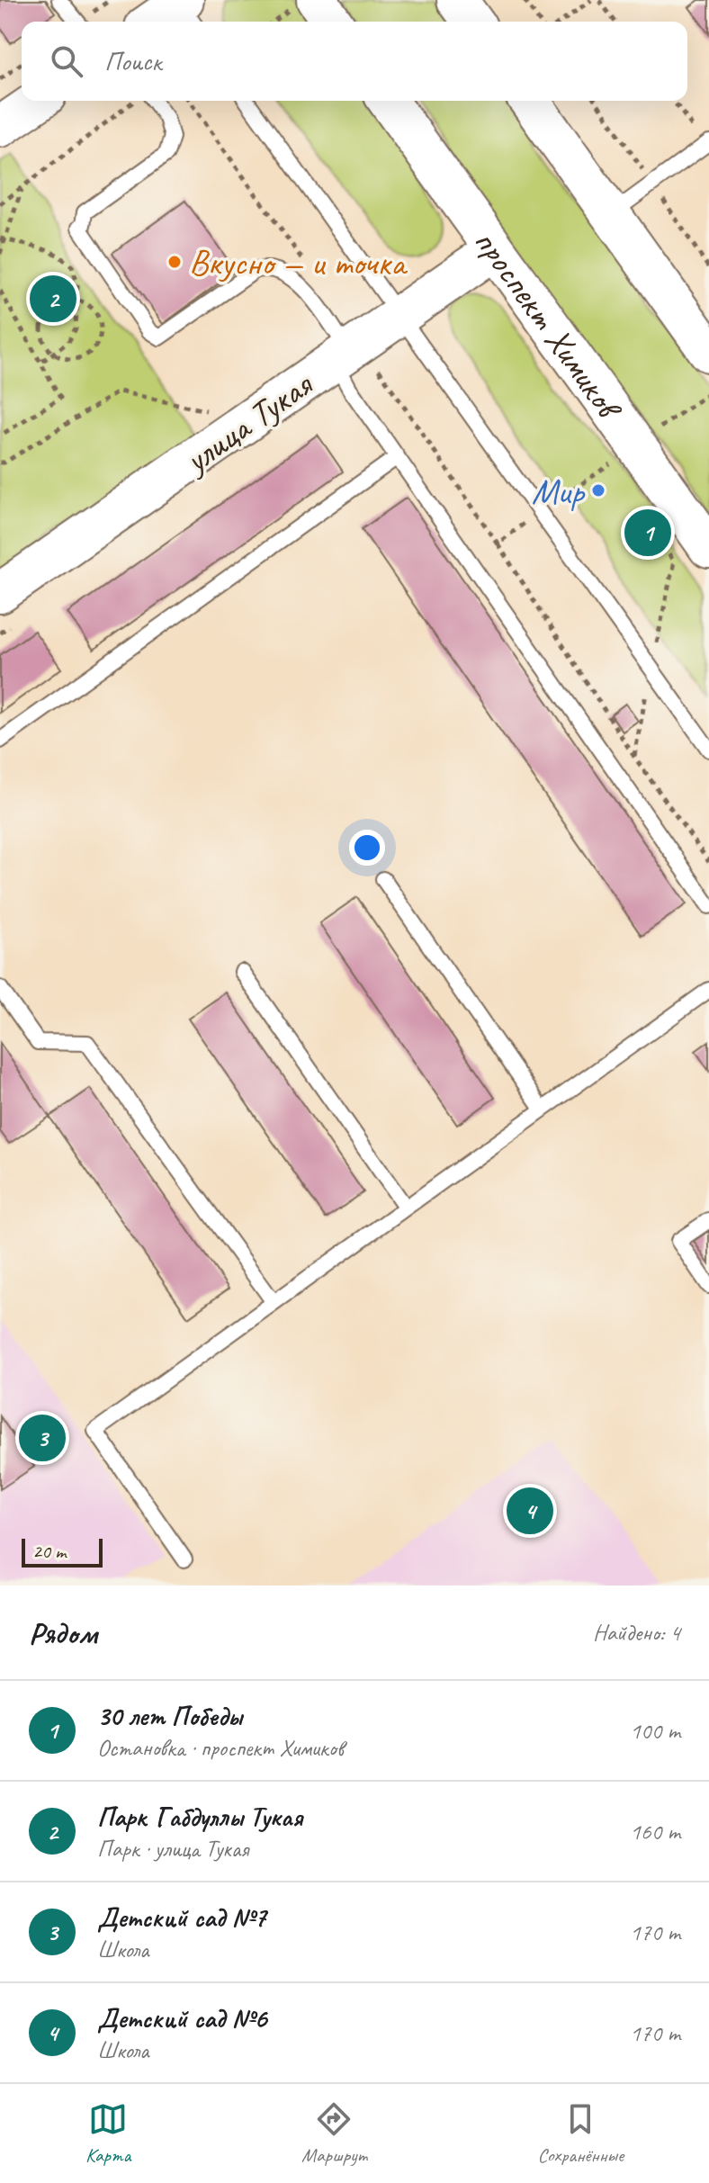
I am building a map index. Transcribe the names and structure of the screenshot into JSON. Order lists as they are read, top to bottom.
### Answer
{
  "streets": {
    "main road": ["проспект Химиков", "улица Тукая"]
  },
  "crossings": [
    ["проспект Химиков", "улица Тукая"]
  ],
  "places": ["Вкусно — и точка", "Мир"],
  "scale_bar": "20 m",
  "page": {
    "search": "Поиск",
    "pins": [
      "2",
      "1",
      "3",
      "4"
    ],
    "scale": "20 m",
    "heading": ["Рядом", "Найдено: 4"],
    "list": [
      {
        "mark": "1",
        "name": "30 лет Победы",
        "note": "Остановка · проспект Химиков",
        "value": "100 m"
      },
      {
        "mark": "2",
        "name": "Парк Габдуллы Тукая",
        "note": "Парк · улица Тукая",
        "value": "160 m"
      },
      {
        "mark": "3",
        "name": "Детский сад №7",
        "note": "Школа",
        "value": "170 m"
      },
      {
        "mark": "4",
        "name": "Детский сад №6",
        "note": "Школа",
        "value": "170 m"
      }
    ],
    "nav": ["Карта", "Маршрут", "Сохранённые"]
  }
}
